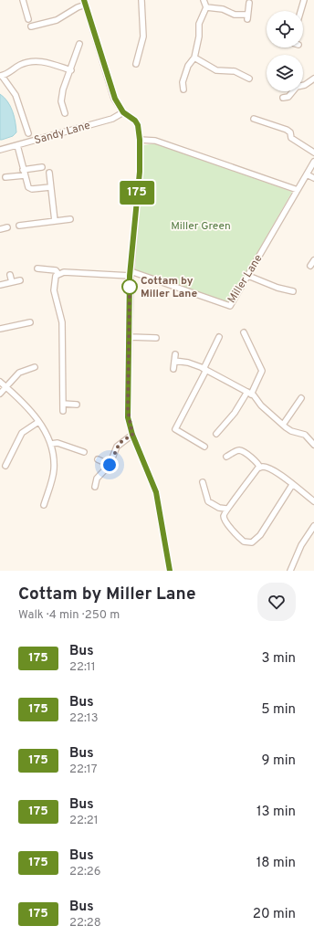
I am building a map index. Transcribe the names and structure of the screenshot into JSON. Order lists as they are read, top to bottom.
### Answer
{
  "streets": {
    "street": ["Sandy Lane", "Miller Lane"]
  },
  "parks": ["Miller Green"],
  "places": ["Cottam by Miller Lane"],
  "lines": ["bus line 175"],
  "page": {
    "on_map": "175",
    "heading": ["Cottam by Miller Lane", "Walk · 4 min · 250 m"],
    "list": [
      {
        "mark": "175",
        "name": "Bus",
        "note": "22:11",
        "value": "3 min"
      },
      {
        "mark": "175",
        "name": "Bus",
        "note": "22:13",
        "value": "5 min"
      },
      {
        "mark": "175",
        "name": "Bus",
        "note": "22:17",
        "value": "9 min"
      },
      {
        "mark": "175",
        "name": "Bus",
        "note": "22:21",
        "value": "13 min"
      },
      {
        "mark": "175",
        "name": "Bus",
        "note": "22:26",
        "value": "18 min"
      },
      {
        "mark": "175",
        "name": "Bus",
        "note": "22:28",
        "value": "20 min"
      }
    ]
  }
}
